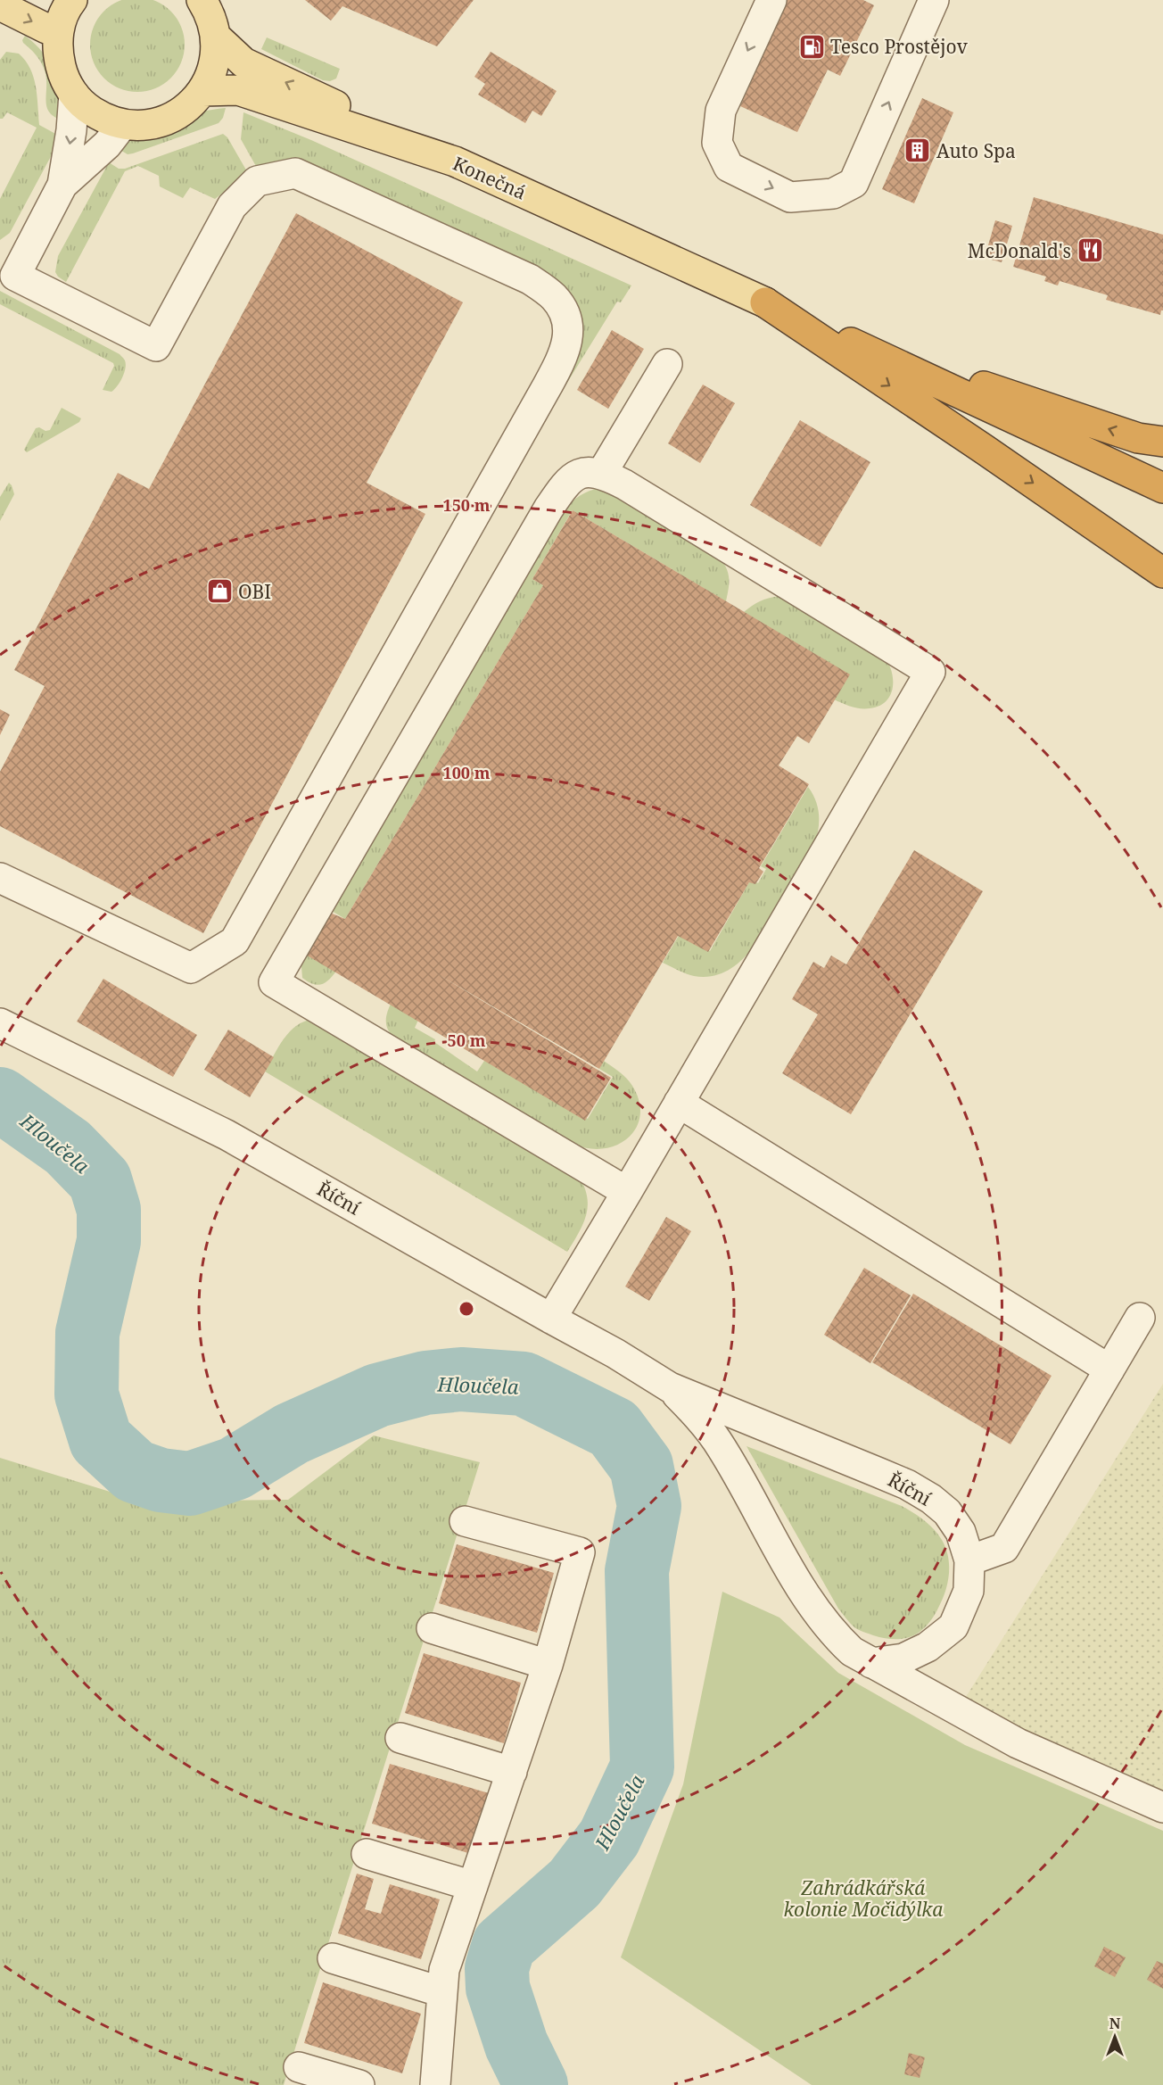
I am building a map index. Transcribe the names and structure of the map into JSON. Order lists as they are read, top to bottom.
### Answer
{
  "streets": {
    "main road": ["Konečná"],
    "street": ["Říční"]
  },
  "water": ["Hloučela"],
  "parks": ["Zahrádkářská kolonie Močidýlka"],
  "places": {
    "fuel station": ["Tesco Prostějov"],
    "building": ["Auto Spa"],
    "restaurant": ["McDonald's"],
    "shop": ["OBI"]
  },
  "north": "top",
  "rings": ["150 m", "100 m", "50 m"]
}
